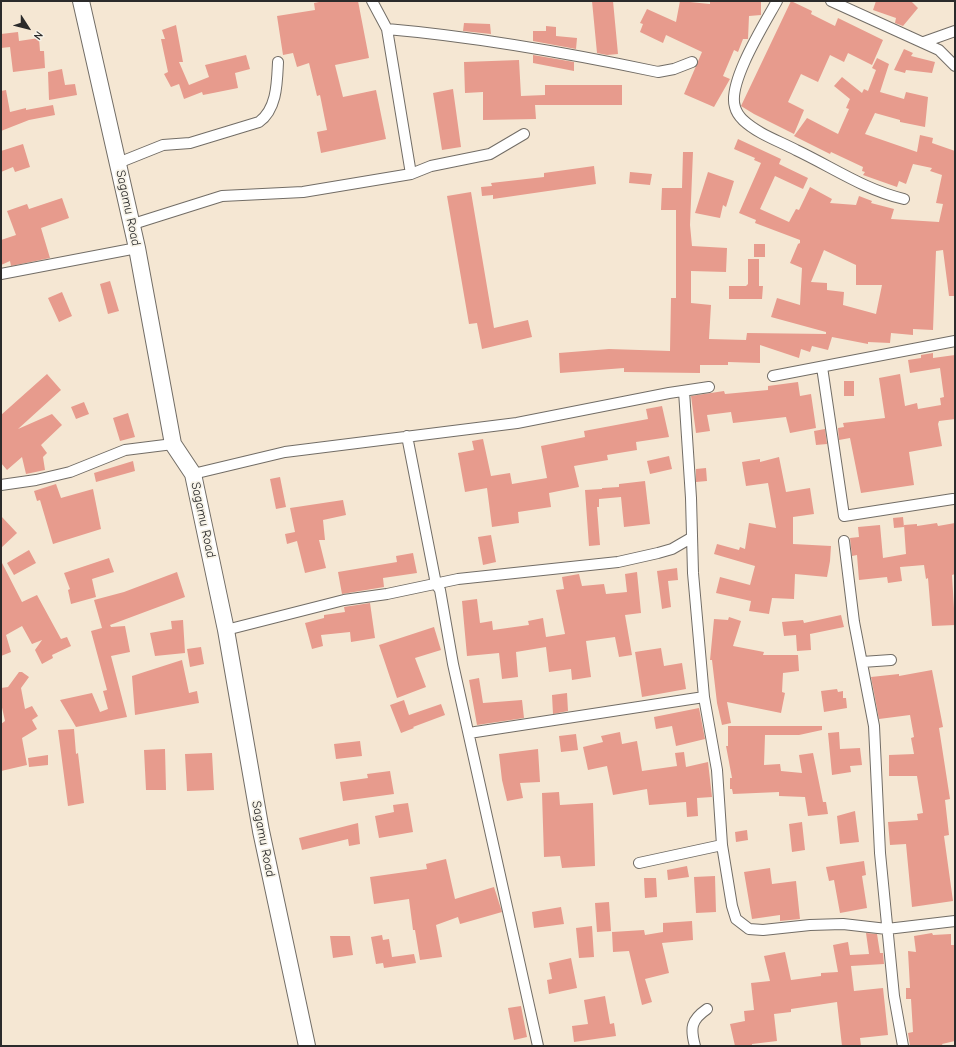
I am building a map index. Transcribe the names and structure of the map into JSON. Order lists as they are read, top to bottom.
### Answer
{
  "streets": {
    "highway": ["Sagamu Road"]
  },
  "north": "bottom right"
}
